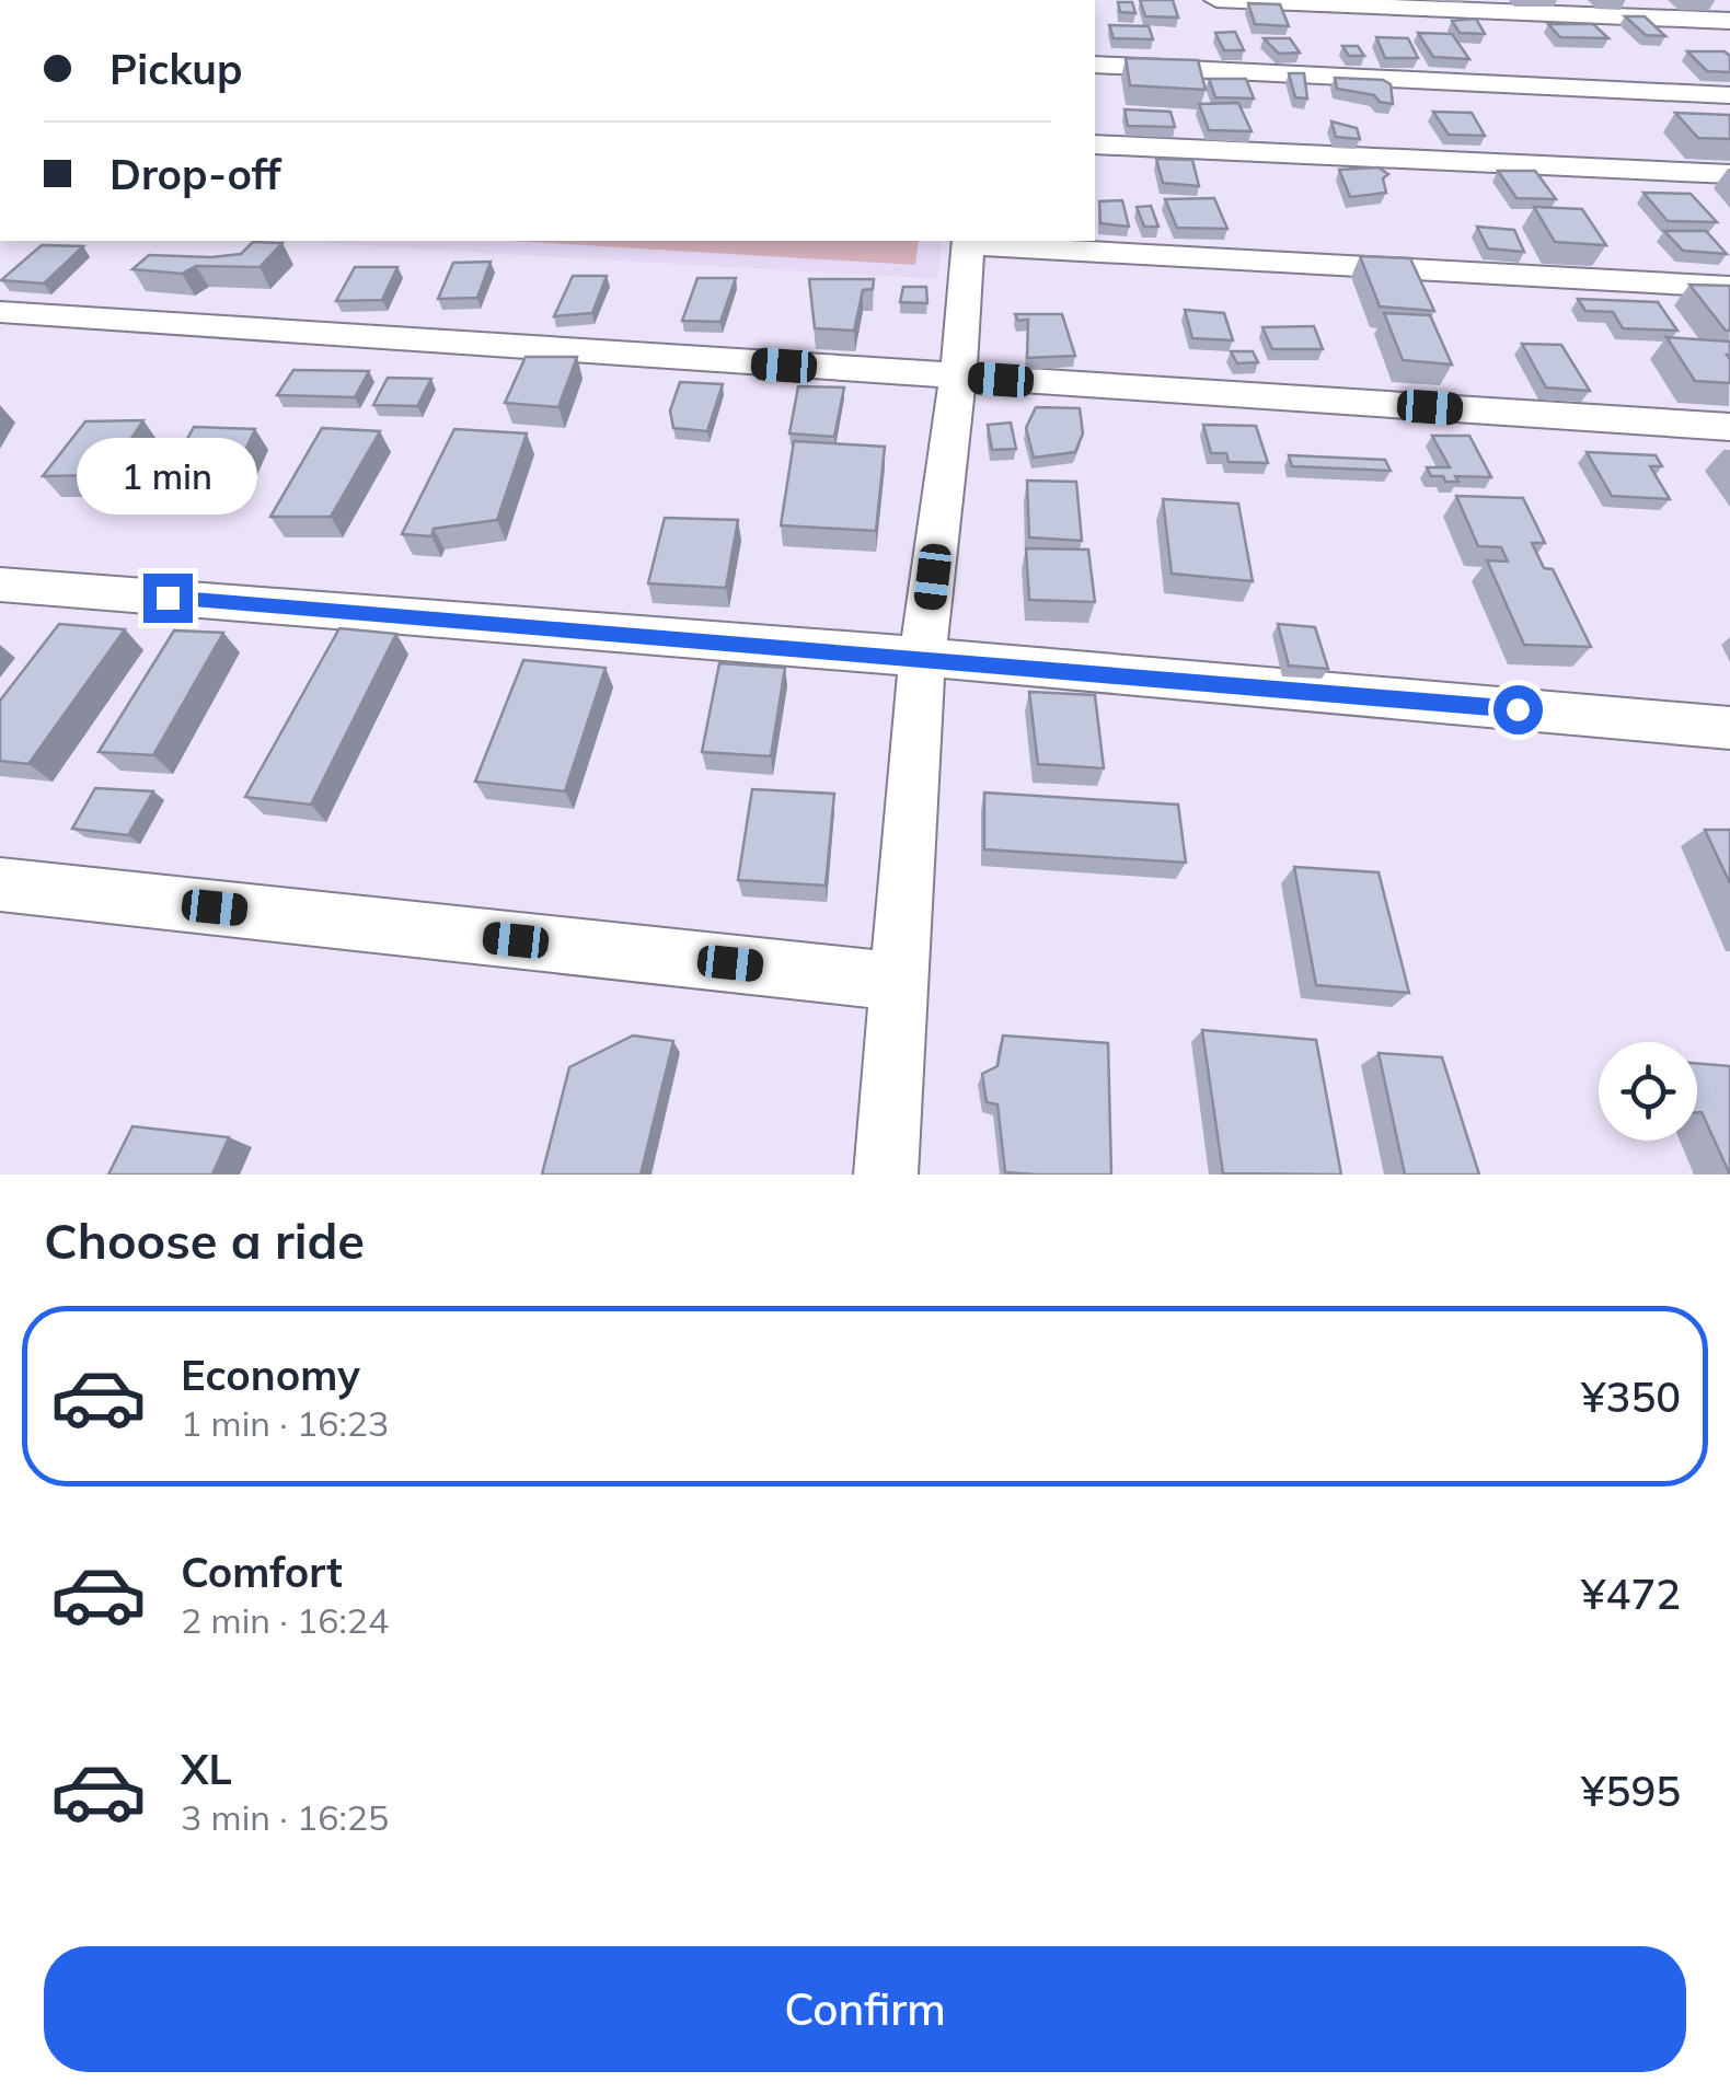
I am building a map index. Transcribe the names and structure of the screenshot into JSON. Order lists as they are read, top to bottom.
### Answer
{
  "page": {
    "banner": ["Pickup", "Drop-off"],
    "bubble": "1 min",
    "heading": "Choose a ride",
    "list": [
      {
        "name": "Economy",
        "note": "1 min · 16:23",
        "value": "¥350"
      },
      {
        "name": "Comfort",
        "note": "2 min · 16:24",
        "value": "¥472"
      },
      {
        "name": "XL",
        "note": "3 min · 16:25",
        "value": "¥595"
      }
    ],
    "buttons": "Confirm"
  }
}
